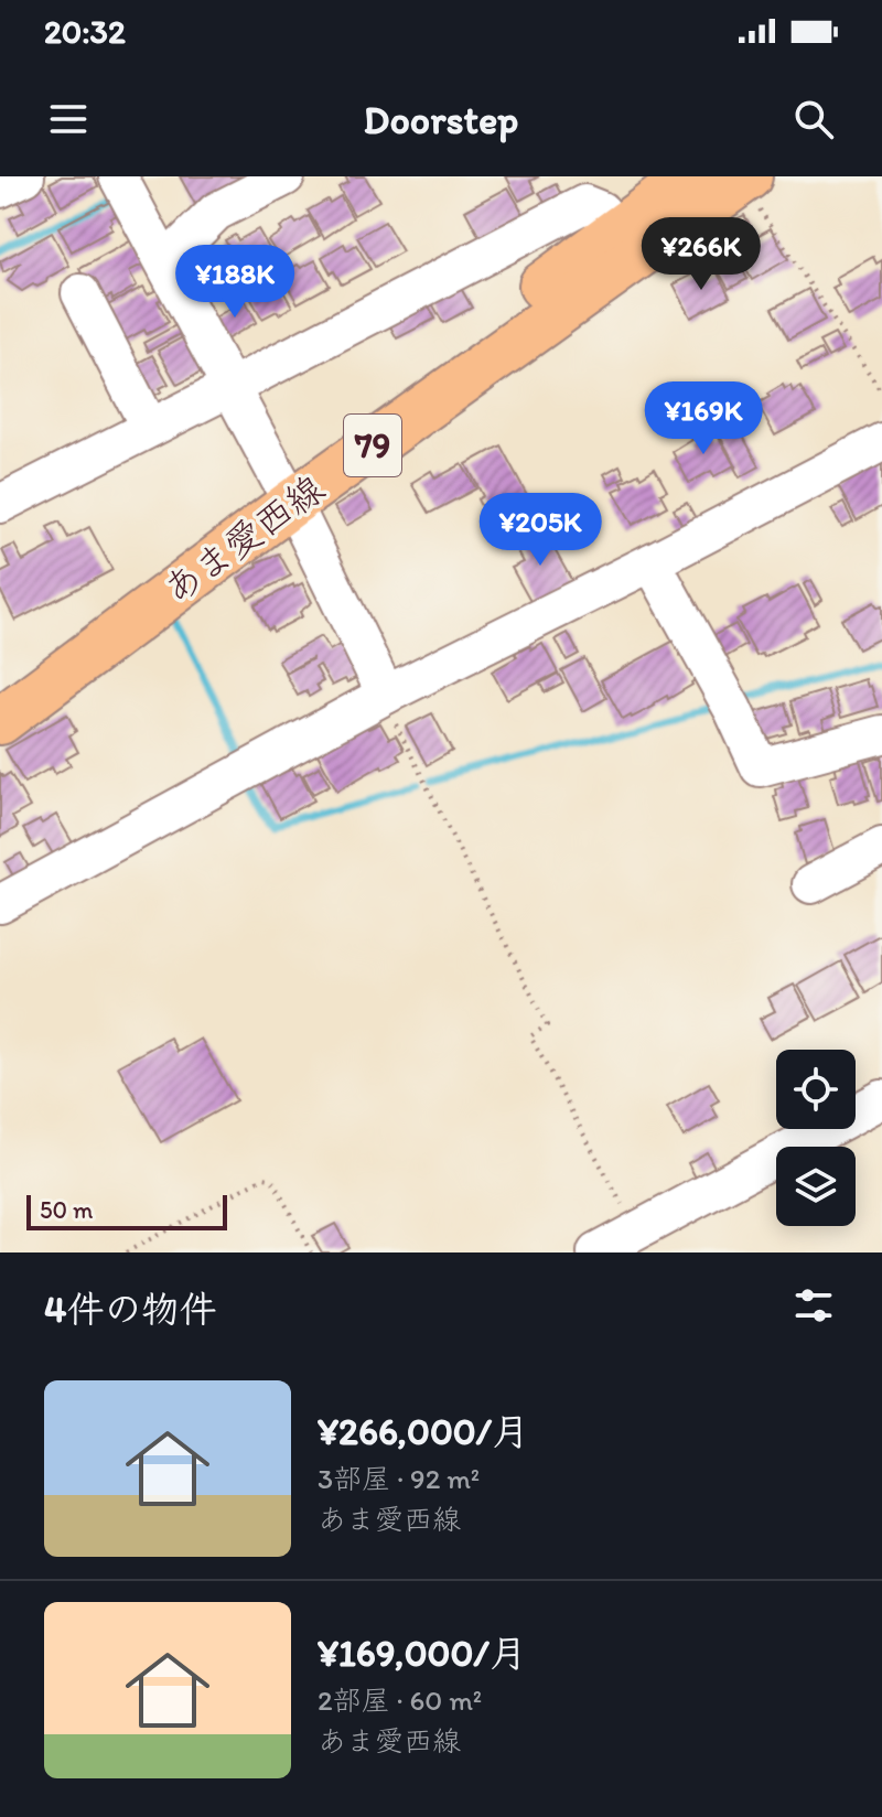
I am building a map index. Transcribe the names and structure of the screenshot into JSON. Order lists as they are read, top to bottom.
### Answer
{
  "streets": {
    "main road": ["79", "あま愛西線"]
  },
  "scale_bar": "50 m",
  "page": {
    "status": "20:32",
    "header": "Doorstep",
    "price": [
      "¥266K",
      "¥188K",
      "¥169K",
      "¥205K"
    ],
    "scale": "50 m",
    "heading": "4件の物件",
    "list": [
      {
        "name": "¥266,000/月",
        "note": "3部屋 · 92 m² · あま愛西線"
      },
      {
        "name": "¥169,000/月",
        "note": "2部屋 · 60 m² · あま愛西線"
      }
    ]
  }
}
